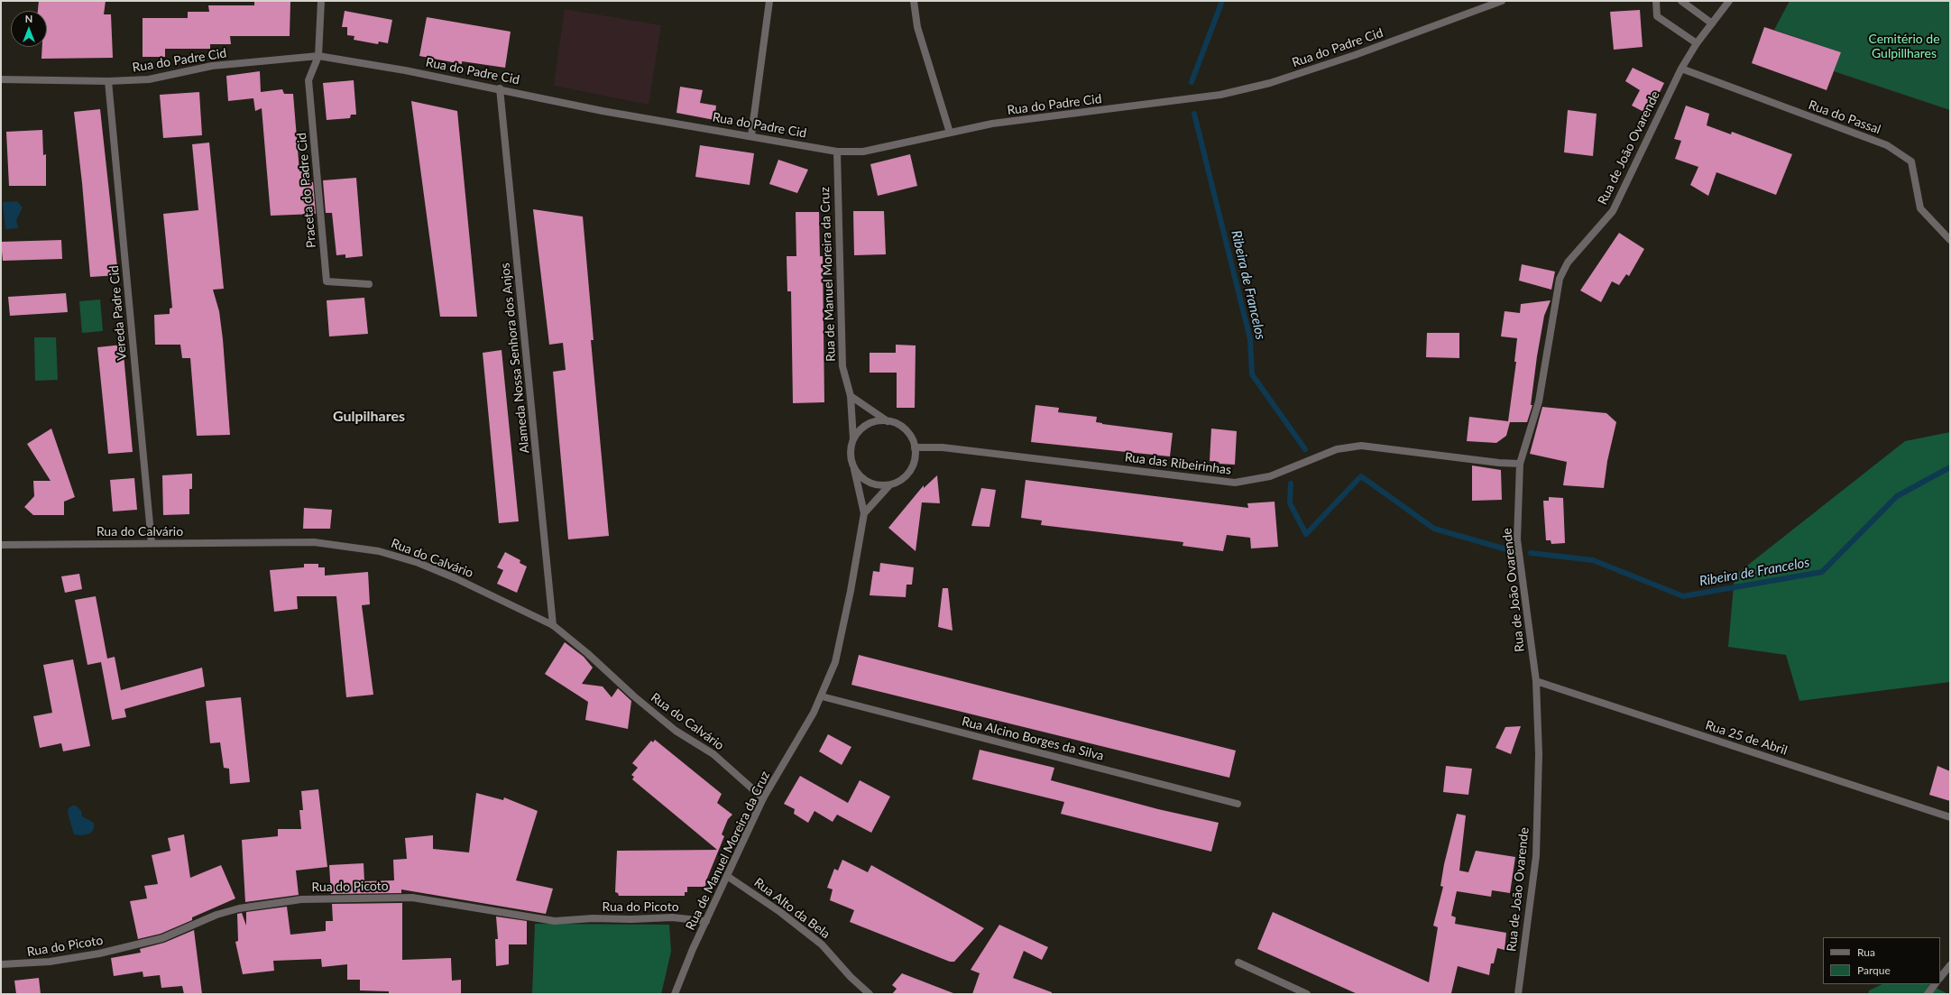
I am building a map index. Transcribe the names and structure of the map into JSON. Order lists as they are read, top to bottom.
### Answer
{
  "streets": {
    "street": [
      "Rua do Padre Cid",
      "Rua do Passal",
      "Rua de João Ovarende",
      "Praceta do Padre Cid",
      "Rua de Manuel Moreira da Cruz",
      "Vereda Padre Cid",
      "Alameda Nossa Senhora dos Anjos",
      "Rua das Ribeirinhas",
      "Rua do Calvário",
      "Rua 25 de Abril",
      "Rua Alcino Borges da Silva",
      "Rua do Picoto",
      "Rua Alto da Bela"
    ]
  },
  "crossings": [
    ["Rua do Padre Cid", "Praceta do Padre Cid"],
    ["Rua do Padre Cid", "Rua de Manuel Moreira da Cruz"],
    ["Rua do Padre Cid", "Vereda Padre Cid"],
    ["Rua do Padre Cid", "Alameda Nossa Senhora dos Anjos"],
    ["Rua do Passal", "Rua de João Ovarende"],
    ["Rua de João Ovarende", "Rua das Ribeirinhas"],
    ["Rua de João Ovarende", "Rua 25 de Abril"],
    ["Rua de Manuel Moreira da Cruz", "Rua das Ribeirinhas"],
    ["Rua de Manuel Moreira da Cruz", "Rua do Calvário"],
    ["Rua de Manuel Moreira da Cruz", "Rua Alcino Borges da Silva"],
    ["Rua de Manuel Moreira da Cruz", "Rua do Picoto"],
    ["Rua de Manuel Moreira da Cruz", "Rua Alto da Bela"],
    ["Vereda Padre Cid", "Rua do Calvário"],
    ["Alameda Nossa Senhora dos Anjos", "Rua do Calvário"]
  ],
  "districts": ["Gulpilhares"],
  "water": ["Ribeira de Francelos"],
  "parks": ["Cemitério de Gulpillhares"],
  "legend": ["Rua", "Parque"],
  "north": "top"
}
